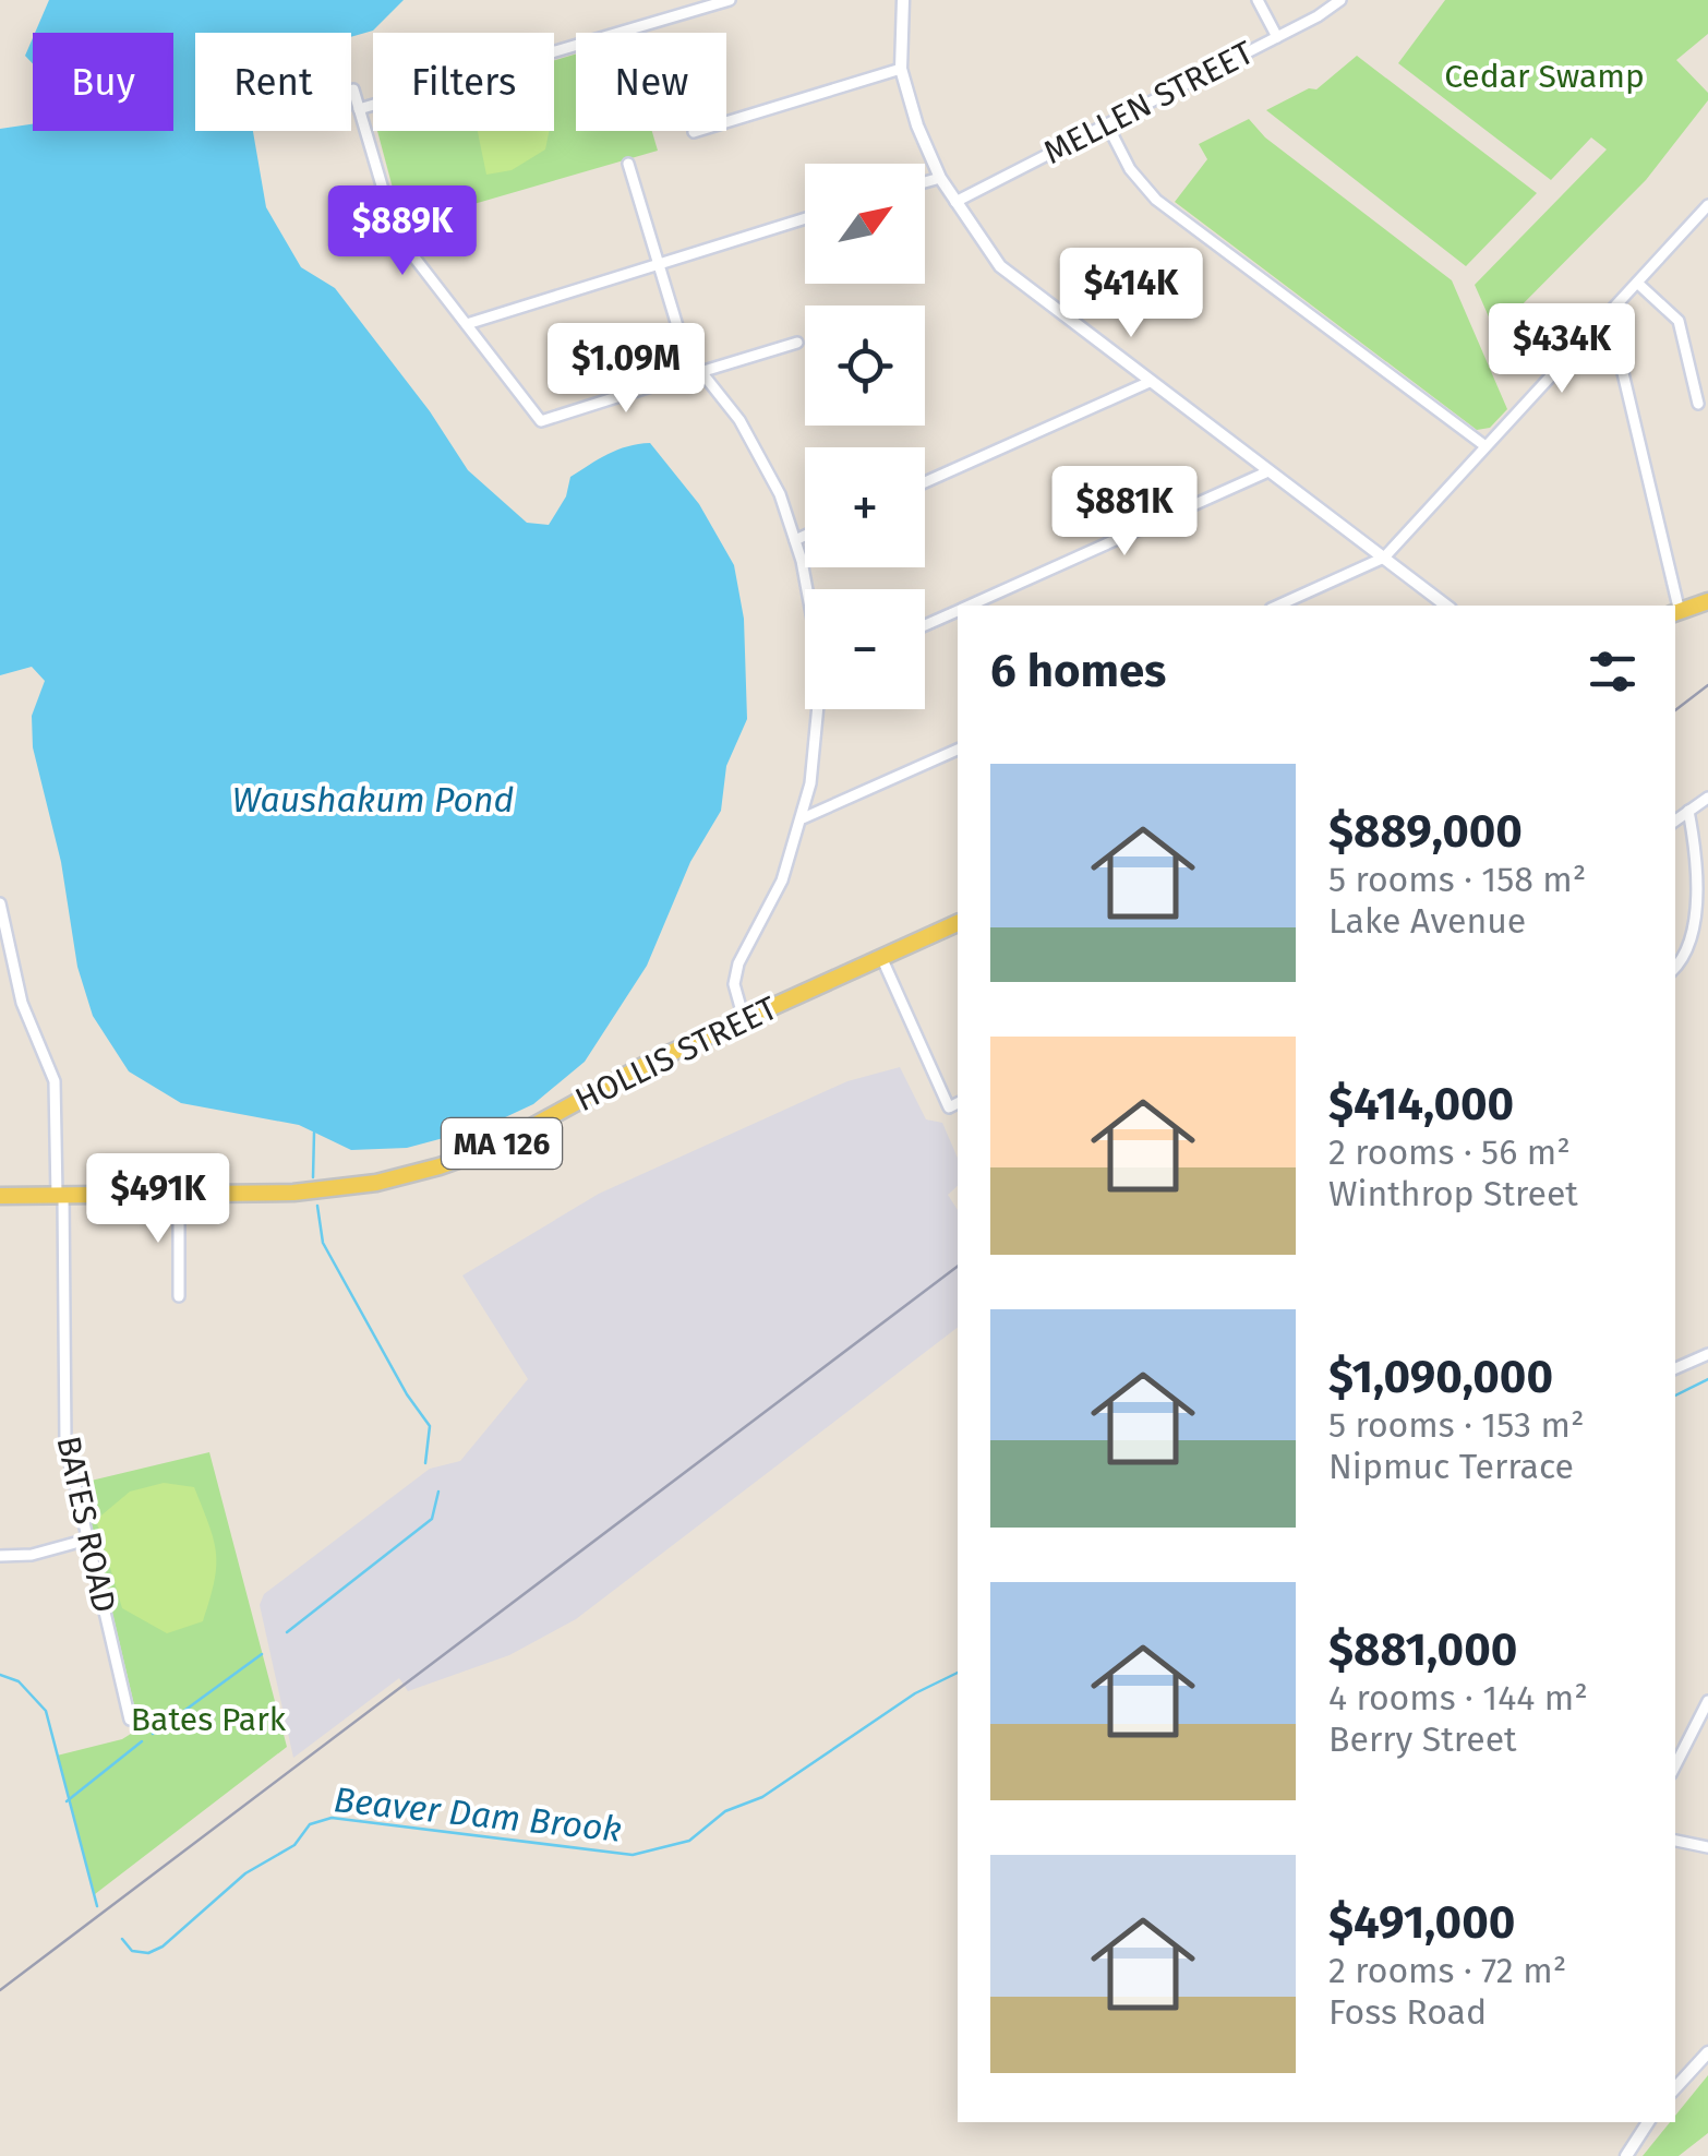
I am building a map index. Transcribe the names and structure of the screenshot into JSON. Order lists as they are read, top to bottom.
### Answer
{
  "streets": {
    "main road": ["HOLLIS STREET", "MA 126"],
    "street": ["MELLEN STREET", "BATES ROAD"]
  },
  "crossings": [
    ["HOLLIS STREET", "BATES ROAD"]
  ],
  "water": ["Waushakum Pond", "Beaver Dam Brook"],
  "parks": ["Cedar Swamp", "Bates Park"],
  "north": "top right",
  "page": {
    "chip": [
      "Buy",
      "Rent",
      "Filters",
      "New"
    ],
    "map_buttons": ["+", "−"],
    "price": [
      "$889K",
      "$414K",
      "$434K",
      "$1.09M",
      "$881K",
      "$491K"
    ],
    "heading": "6 homes",
    "list": [
      {
        "name": "$889,000",
        "note": "5 rooms · 158 m² · Lake Avenue"
      },
      {
        "name": "$414,000",
        "note": "2 rooms · 56 m² · Winthrop Street"
      },
      {
        "name": "$1,090,000",
        "note": "5 rooms · 153 m² · Nipmuc Terrace"
      },
      {
        "name": "$881,000",
        "note": "4 rooms · 144 m² · Berry Street"
      },
      {
        "name": "$491,000",
        "note": "2 rooms · 72 m² · Foss Road"
      }
    ]
  }
}
